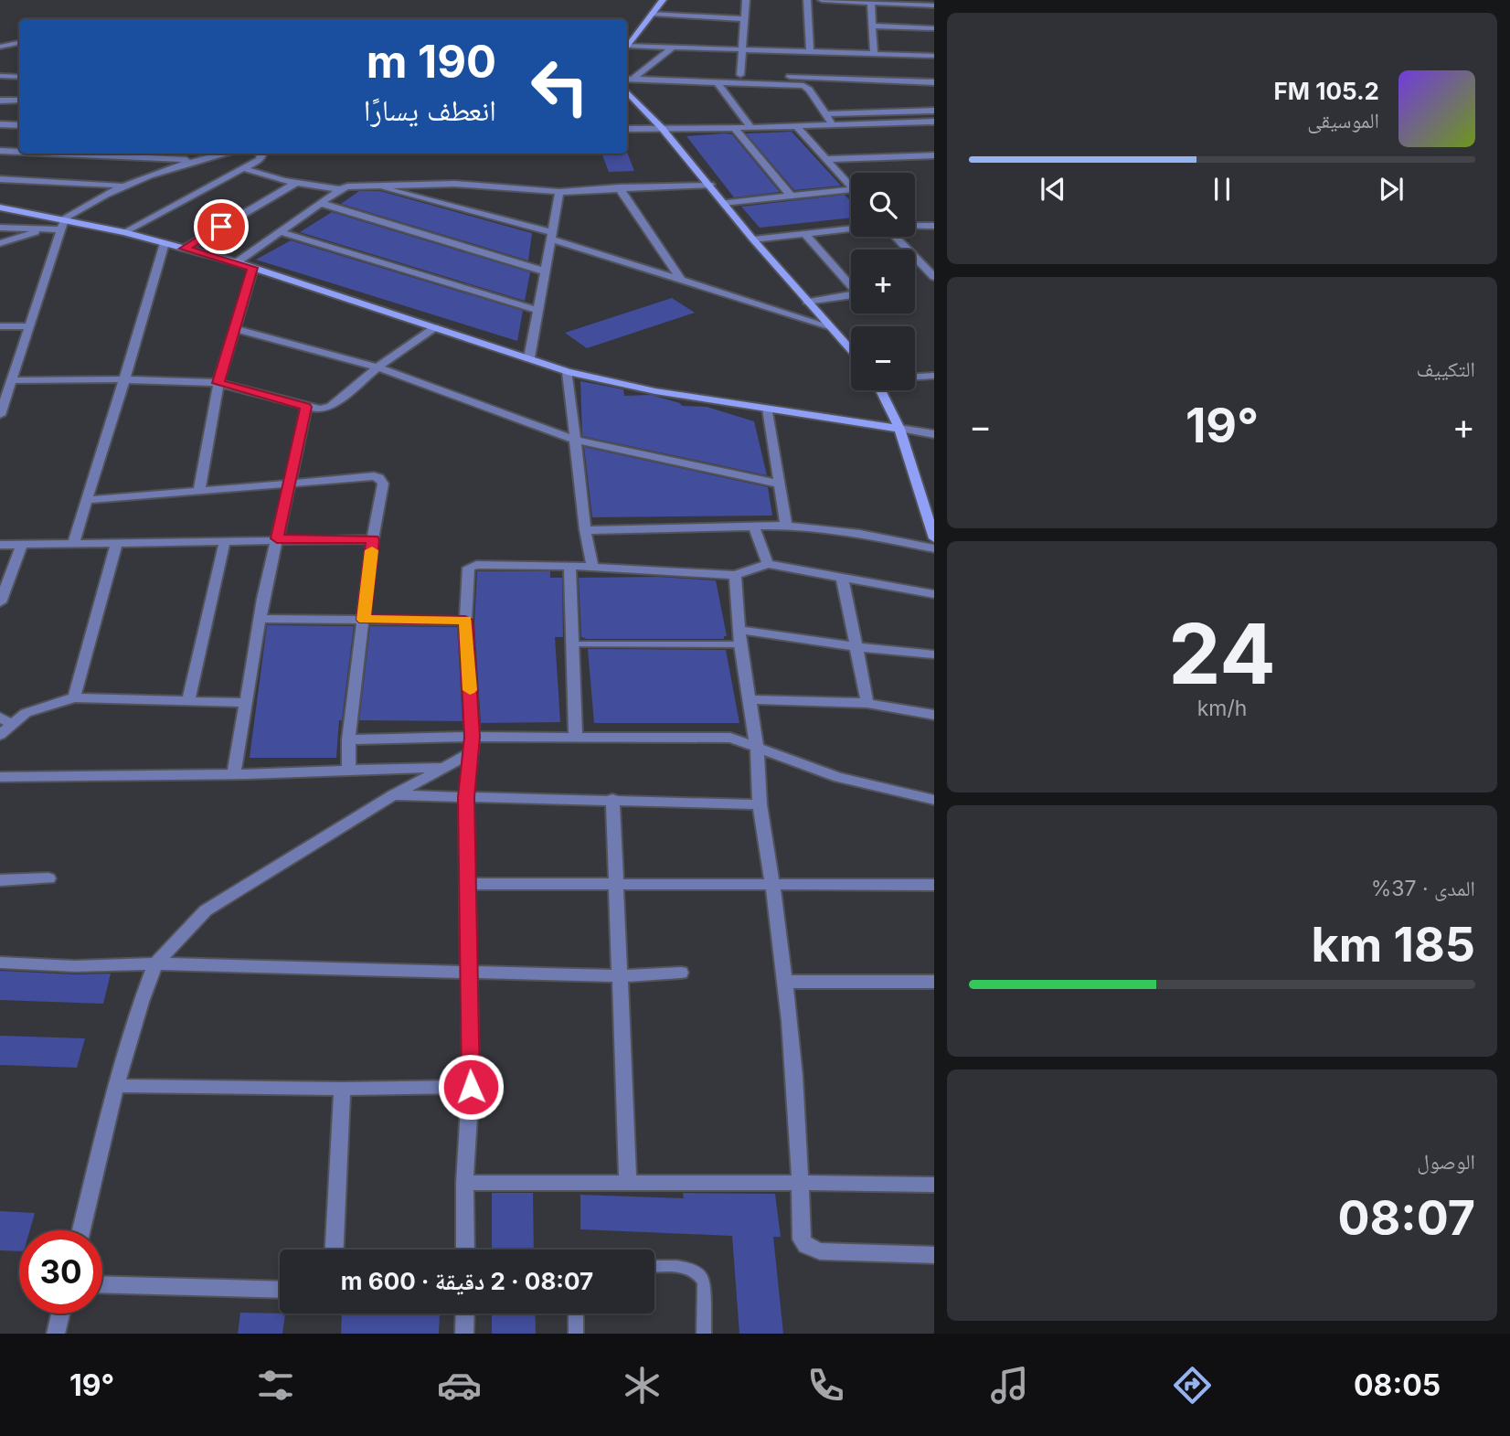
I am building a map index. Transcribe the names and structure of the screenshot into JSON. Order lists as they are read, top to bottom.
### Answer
{
  "page": {
    "turn": ["190 m", "انعطف يسارًا"],
    "song": ["105.2 FM", "الموسيقى"],
    "map_buttons": ["+", "−"],
    "tile": [
      "التكييف",
      ["24", "km/h"],
      ["المدى · 37%", "185 km"],
      ["الوصول", "08:07"]
    ],
    "heat": ["−", "19°", "+"],
    "limit": "30",
    "trip": "08:07 · 2 دقيقة · 600 m",
    "tabs": ["08:05", "19°"]
  }
}
